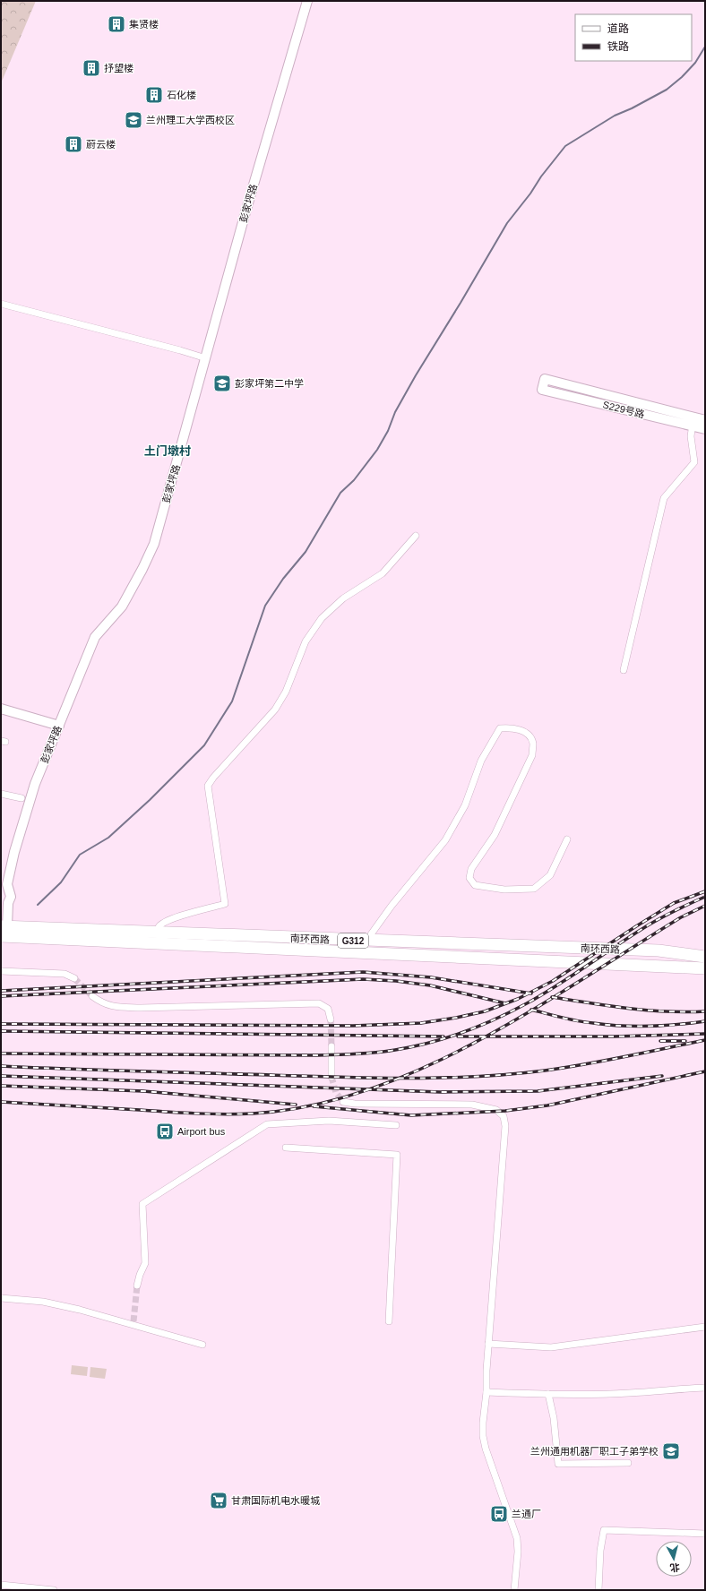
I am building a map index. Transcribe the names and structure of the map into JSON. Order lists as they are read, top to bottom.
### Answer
{
  "streets": {
    "highway": ["南环西路", "G312"],
    "street": ["彭家坪路", "S229号路"]
  },
  "crossings": [
    ["彭家坪路", "南环西路"]
  ],
  "districts": ["土门墩村"],
  "places": {
    "building": [
      "集贤楼",
      "抒望楼",
      "石化楼",
      "蔚云楼"
    ],
    "school or university": ["兰州理工大学西校区", "彭家坪第二中学", "兰州通用机器厂职工子弟学校"],
    "bus stop": ["Airport bus", "兰通厂"],
    "supermarket": ["甘肃国际机电水暖城"]
  },
  "legend": ["道路", "铁路"],
  "north": "bottom"
}
